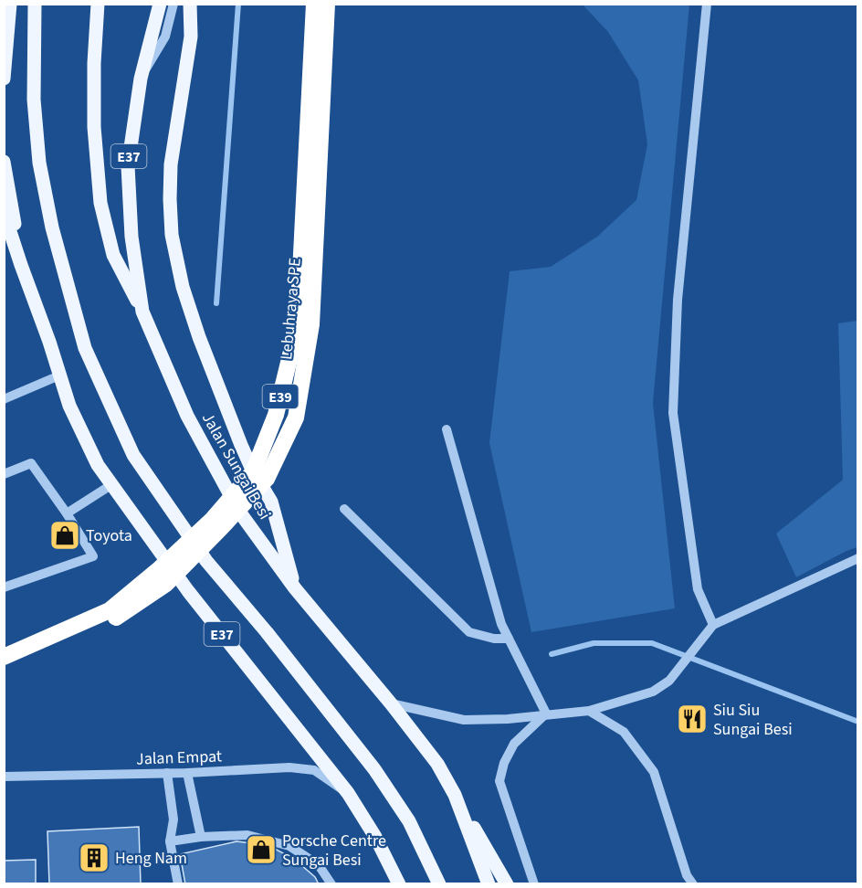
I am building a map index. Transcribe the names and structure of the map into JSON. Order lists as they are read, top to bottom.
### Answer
{
  "streets": {
    "highway": ["Lebuhraya SPE", "E39"],
    "main road": ["E37", "Jalan Sungai Besi"],
    "street": ["Jalan Empat"]
  },
  "crossings": [
    ["E37", "Jalan Empat"]
  ],
  "places": {
    "shop": ["Toyota", "Porsche Centre Sungai Besi"],
    "restaurant": ["Siu Siu Sungai Besi"],
    "building": ["Heng Nam"]
  }
}
